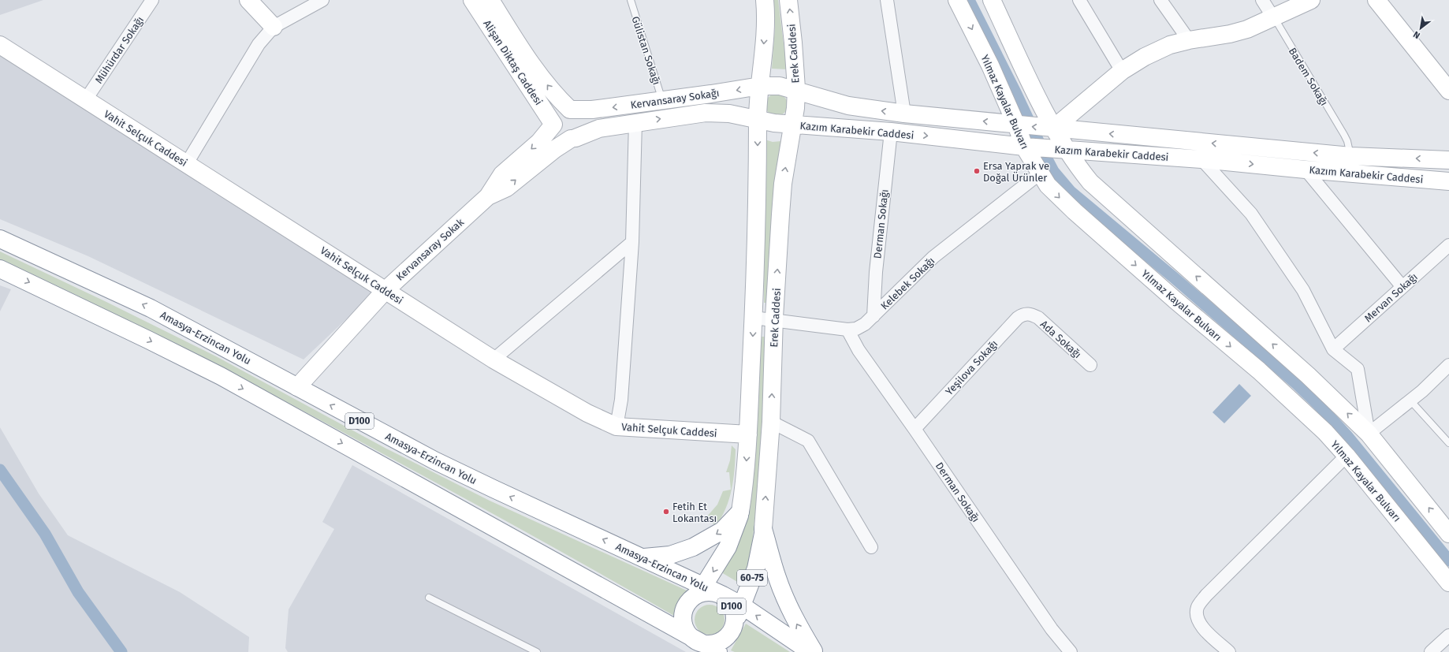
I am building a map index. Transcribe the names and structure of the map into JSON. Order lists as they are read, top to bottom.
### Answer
{
  "streets": {
    "main road": [
      "Erek Caddesi",
      "Alişan Diktaş Caddesi",
      "Kervansaray Sokağı",
      "Yılmaz Kayalar Bulvarı",
      "Kazım Karabekir Caddesi",
      "Vahit Selçuk Caddesi",
      "Kervansaray Sokak",
      "Amasya-Erzincan Yolu",
      "D100",
      "60-75"
    ],
    "street": [
      "Mühürdar Sokağı",
      "Badem Sokağı",
      "Derman Sokağı",
      "Kelebek Sokağı",
      "Mervan Sokağı",
      "Ada Sokağı",
      "Yeşilova Sokağı"
    ],
    "lane": ["Gülistan Sokağı"]
  },
  "crossings": [
    ["Mühürdar Sokağı", "Vahit Selçuk Caddesi"],
    ["Gülistan Sokağı", "Kervansaray Sokağı"],
    ["Erek Caddesi", "Kervansaray Sokağı"],
    ["Erek Caddesi", "Kazım Karabekir Caddesi"],
    ["Erek Caddesi", "Vahit Selçuk Caddesi"],
    ["Erek Caddesi", "Kelebek Sokağı"],
    ["Erek Caddesi", "Amasya-Erzincan Yolu"],
    ["Erek Caddesi", "D100"],
    ["Erek Caddesi", "60-75"],
    ["Alişan Diktaş Caddesi", "Kervansaray Sokağı"],
    ["Alişan Diktaş Caddesi", "Kervansaray Sokak"],
    ["Badem Sokağı", "Kazım Karabekir Caddesi"],
    ["Kervansaray Sokağı", "Kazım Karabekir Caddesi"],
    ["Kervansaray Sokağı", "Kervansaray Sokak"],
    ["Yılmaz Kayalar Bulvarı", "Kazım Karabekir Caddesi"],
    ["Yılmaz Kayalar Bulvarı", "Kelebek Sokağı"],
    ["Kazım Karabekir Caddesi", "Derman Sokağı"],
    ["Vahit Selçuk Caddesi", "Kervansaray Sokak"],
    ["Derman Sokağı", "Kelebek Sokağı"],
    ["Derman Sokağı", "Yeşilova Sokağı"],
    ["Kervansaray Sokak", "Amasya-Erzincan Yolu"],
    ["Amasya-Erzincan Yolu", "D100"],
    ["Amasya-Erzincan Yolu", "60-75"],
    ["Ada Sokağı", "Yeşilova Sokağı"],
    ["D100", "60-75"]
  ],
  "places": ["Ersa Yaprak ve Doğal Ürünler", "Fetih Et Lokantası"],
  "north": "bottom left"
}
